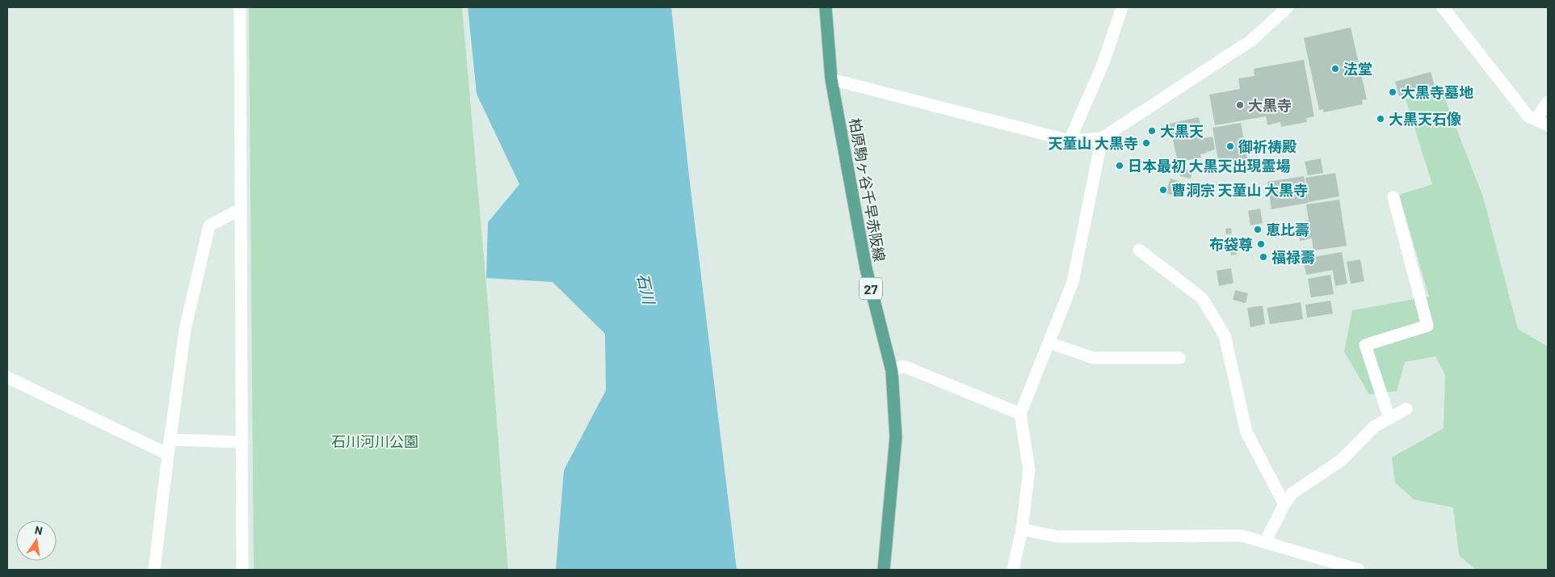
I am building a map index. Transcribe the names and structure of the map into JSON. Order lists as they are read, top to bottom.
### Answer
{
  "streets": {
    "main road": ["柏原駒ヶ谷千早赤阪線", "27"]
  },
  "water": ["石川"],
  "parks": ["石川河川公園"],
  "places": [
    "法堂",
    "大黒寺墓地",
    "大黒寺",
    "大黒天石像",
    "大黒天",
    "天童山 大黒寺",
    "御祈祷殿",
    "日本最初 大黒天出現霊場",
    "曹洞宗 天童山 大黒寺",
    "恵比壽",
    "布袋尊",
    "福禄壽"
  ],
  "north": "top"
}
